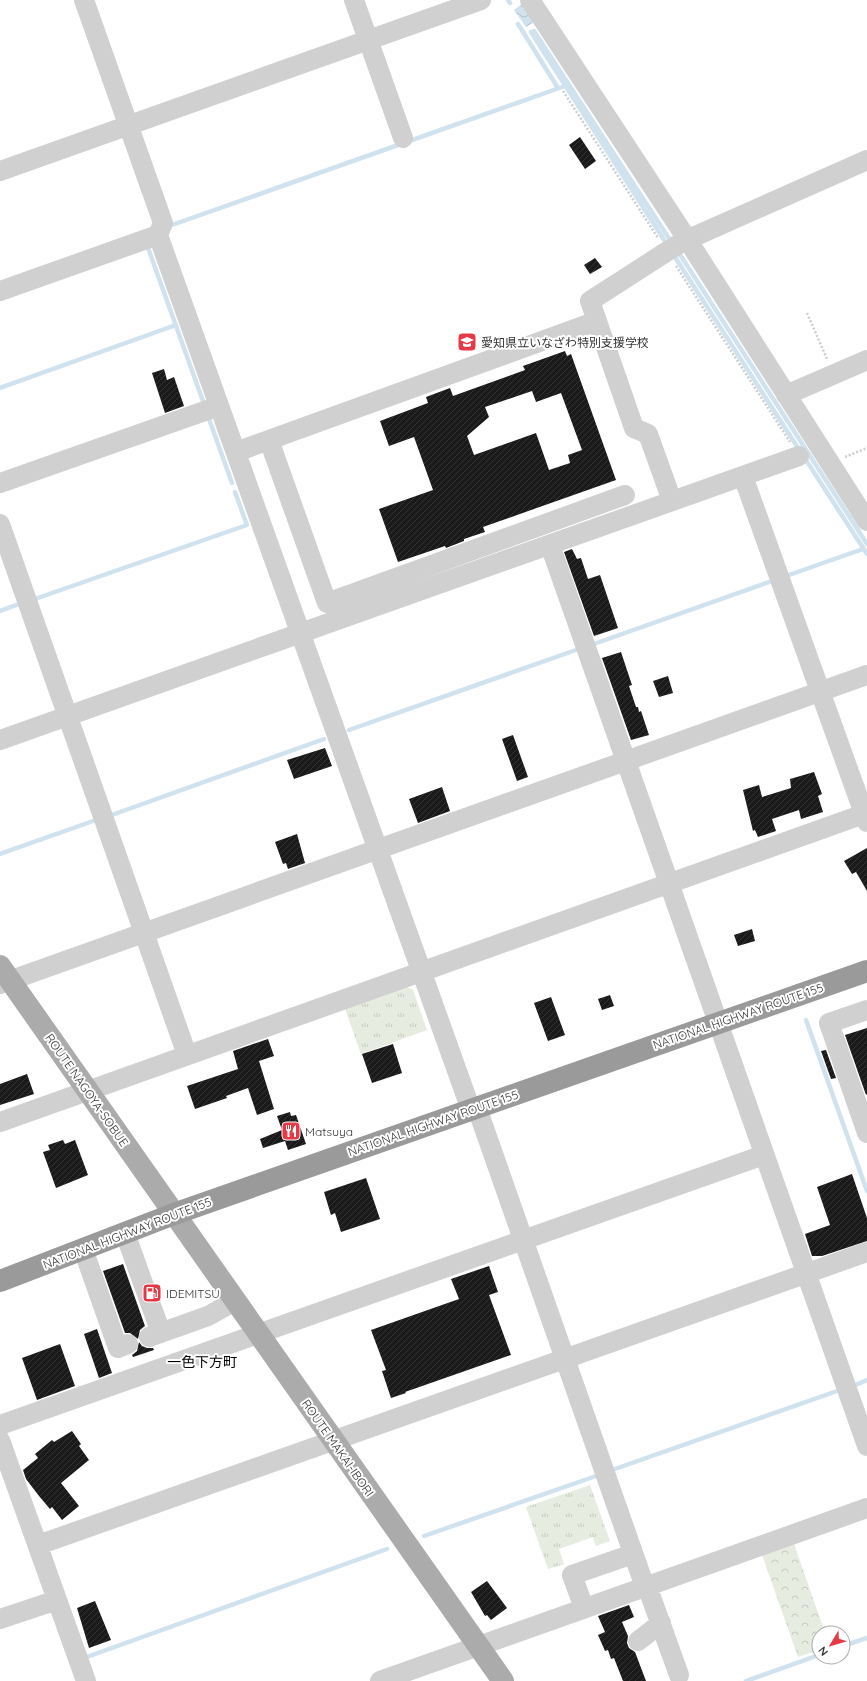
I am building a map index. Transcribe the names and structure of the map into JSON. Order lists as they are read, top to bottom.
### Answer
{
  "streets": {
    "highway": ["NATIONAL HIGHWAY ROUTE 155"],
    "main road": ["ROUTE NAGOYA-SOBUE", "ROUTE MAKAI-IBORI"]
  },
  "crossings": [
    ["NATIONAL HIGHWAY ROUTE 155", "ROUTE NAGOYA-SOBUE"],
    ["NATIONAL HIGHWAY ROUTE 155", "ROUTE MAKAI-IBORI"],
    ["ROUTE NAGOYA-SOBUE", "ROUTE MAKAI-IBORI"]
  ],
  "districts": ["一色下方町"],
  "places": {
    "school or university": ["愛知県立いなざわ特別支援学校"],
    "restaurant": ["Matsuya"],
    "fuel station": ["IDEMITSU"]
  },
  "north": "bottom left"
}
